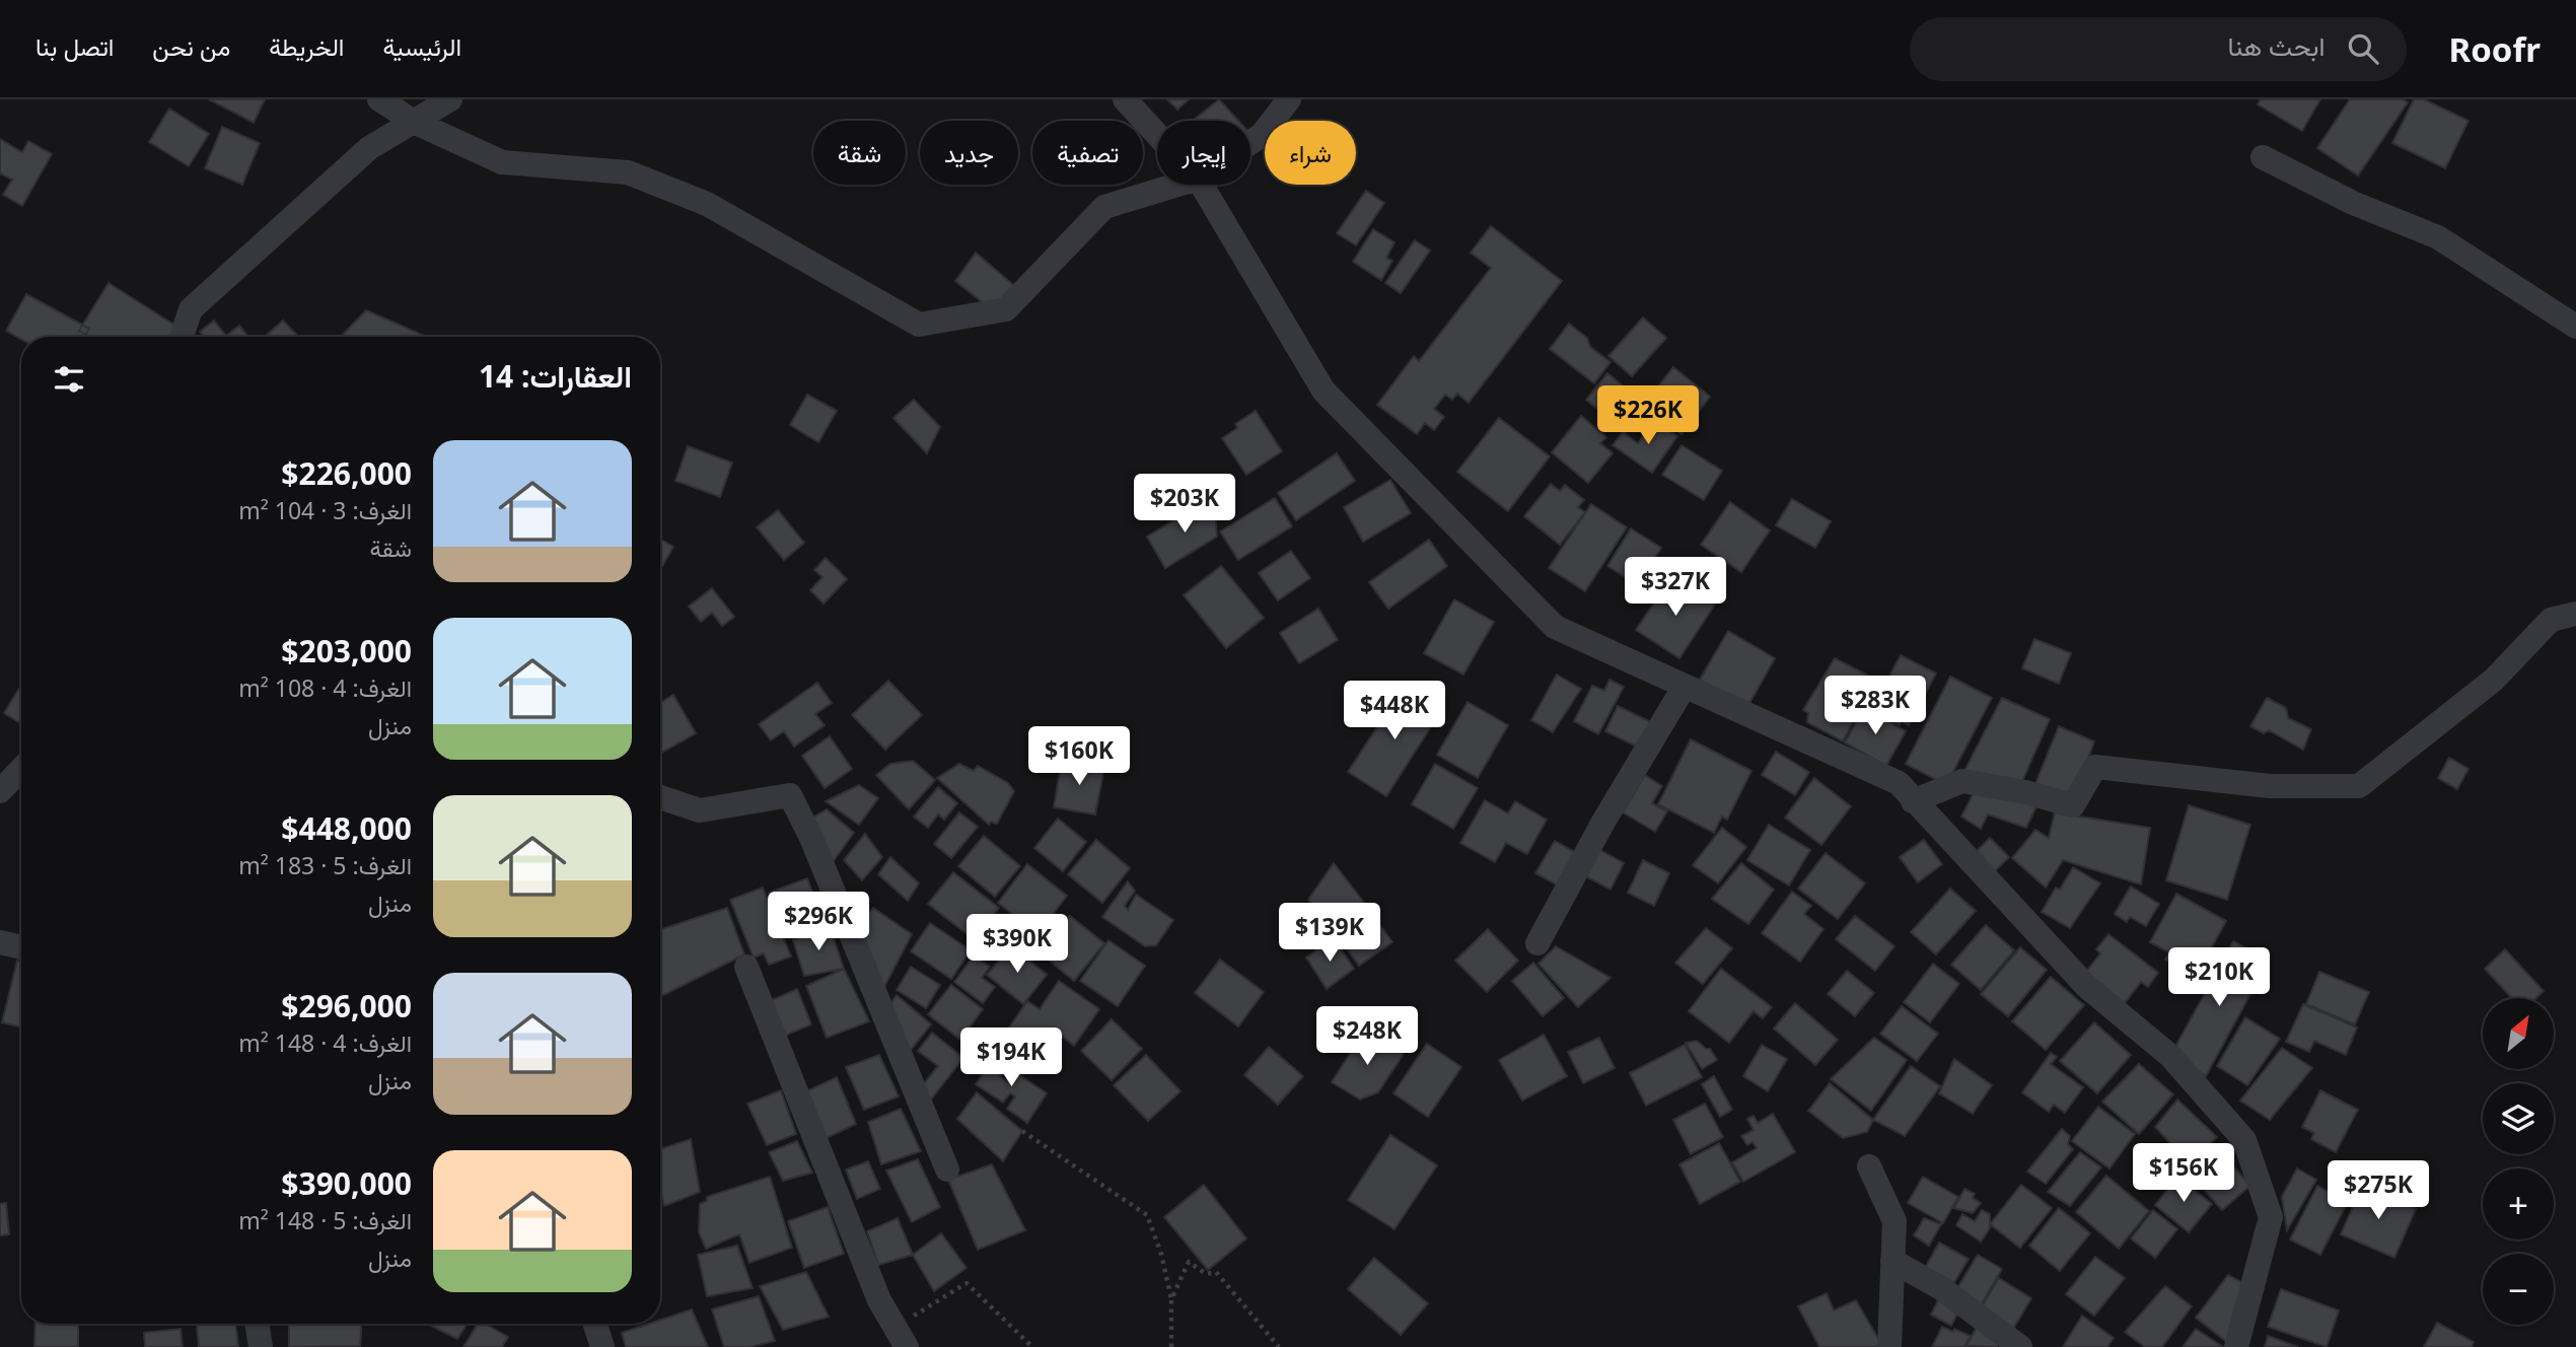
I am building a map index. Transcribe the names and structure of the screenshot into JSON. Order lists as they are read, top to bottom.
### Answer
{
  "north": "top right",
  "page": {
    "header": "Roofr",
    "search": "ابحث هنا",
    "nav": [
      "الرئيسية",
      "الخريطة",
      "من نحن",
      "اتصل بنا"
    ],
    "chip": [
      "شراء",
      "إيجار",
      "تصفية",
      "جديد",
      "شقة"
    ],
    "heading": "العقارات: 14",
    "price": [
      "$226K",
      "$203K",
      "$327K",
      "$283K",
      "$448K",
      "$160K",
      "$296K",
      "$139K",
      "$390K",
      "$210K",
      "$248K",
      "$194K",
      "$156K",
      "$275K"
    ],
    "list": [
      {
        "name": "$226,000",
        "note": "الغرف: 3 · 104 m² · شقة"
      },
      {
        "name": "$203,000",
        "note": "الغرف: 4 · 108 m² · منزل"
      },
      {
        "name": "$448,000",
        "note": "الغرف: 5 · 183 m² · منزل"
      },
      {
        "name": "$296,000",
        "note": "الغرف: 4 · 148 m² · منزل"
      },
      {
        "name": "$390,000",
        "note": "الغرف: 5 · 148 m² · منزل"
      }
    ],
    "map_buttons": ["+", "−"]
  }
}
